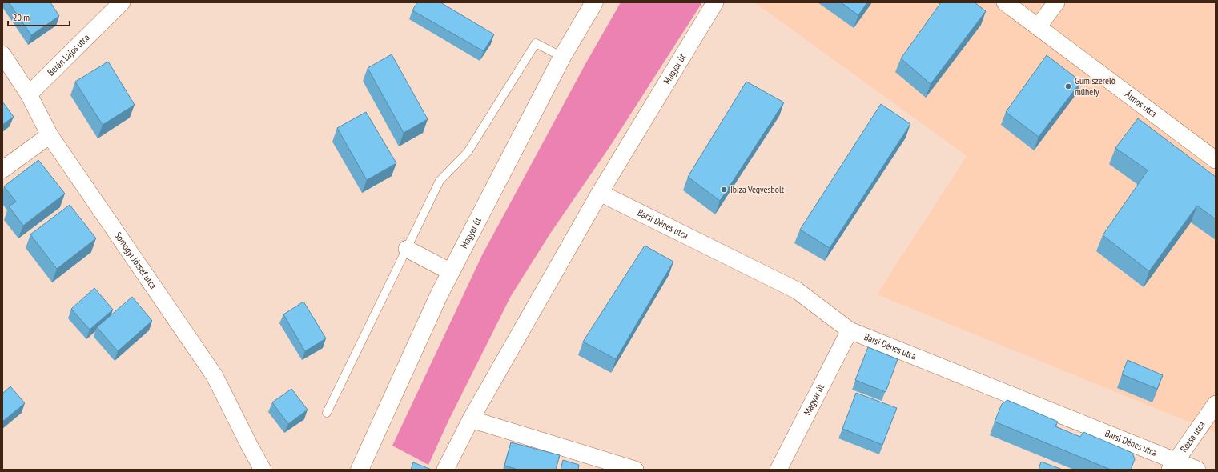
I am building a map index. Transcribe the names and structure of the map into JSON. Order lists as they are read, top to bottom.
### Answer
{
  "streets": {
    "street": [
      "Berán Lajos utca",
      "Magyar út",
      "Álmos utca",
      "Barsi Dénes utca",
      "Somogyi József utca",
      "Rózsa utca"
    ]
  },
  "crossings": [
    ["Berán Lajos utca", "Somogyi József utca"],
    ["Magyar út", "Barsi Dénes utca"],
    ["Barsi Dénes utca", "Rózsa utca"]
  ],
  "places": ["Gumiszerelő műhely", "Ibiza Vegyesbolt"],
  "scale_bar": "20 m"
}
